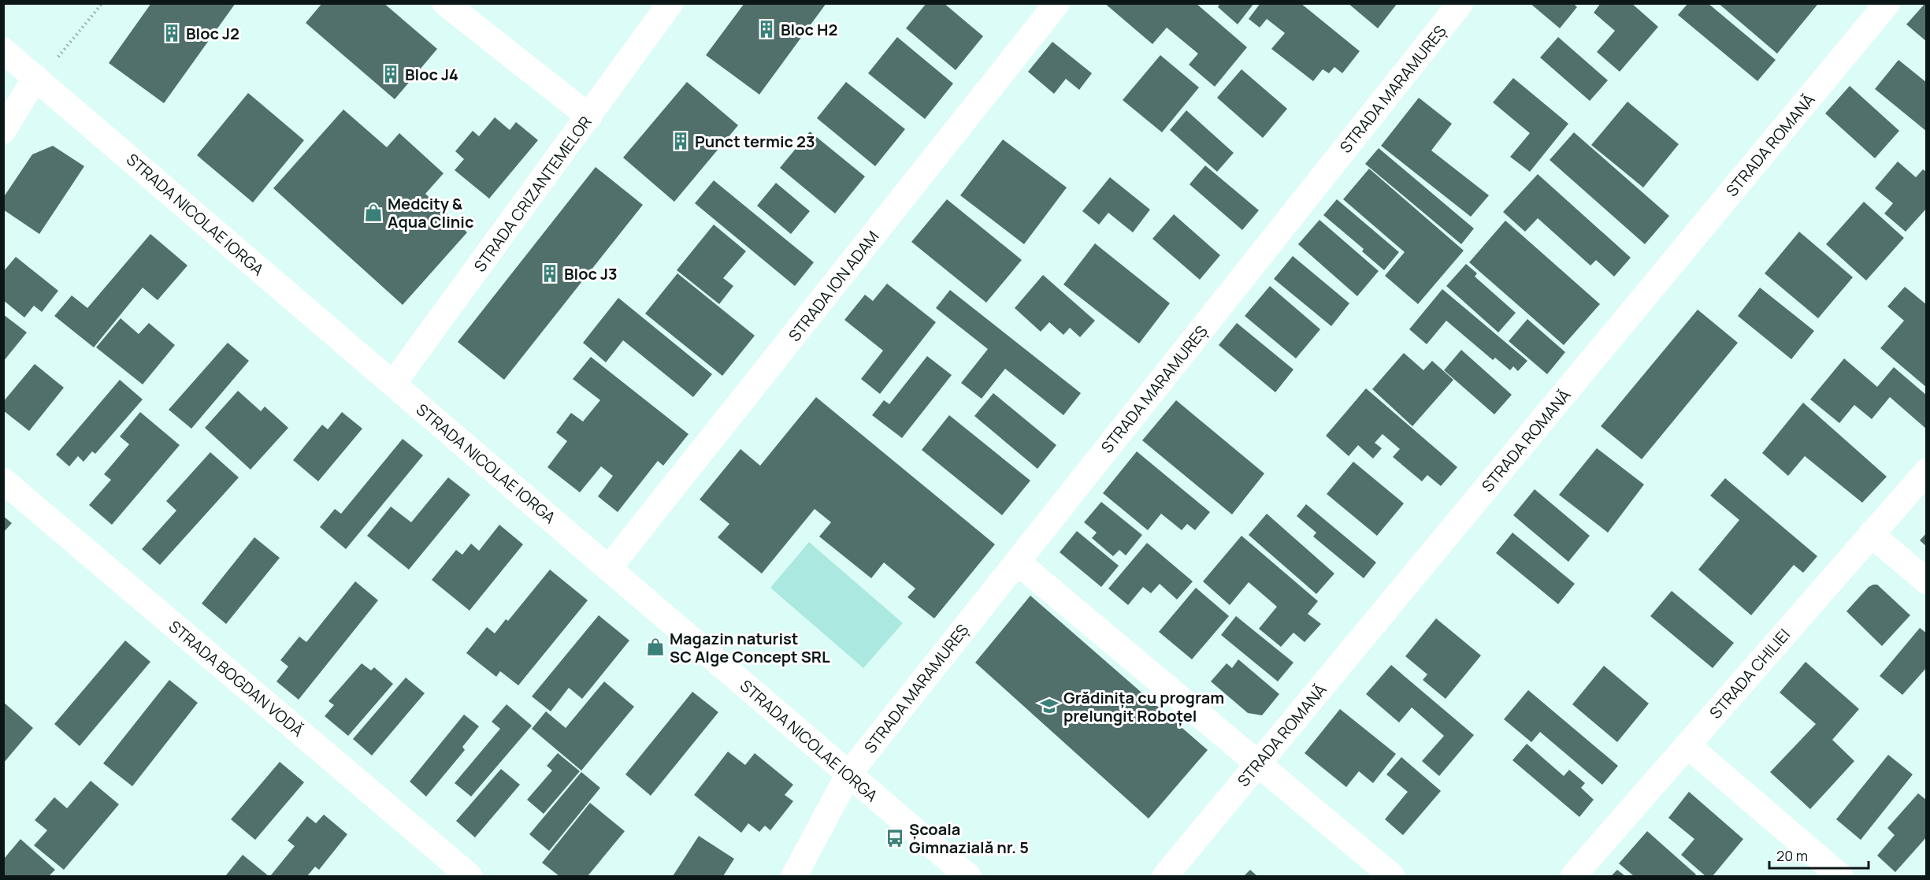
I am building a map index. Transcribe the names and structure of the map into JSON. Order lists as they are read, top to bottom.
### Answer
{
  "streets": {
    "street": [
      "STRADA MARAMUREȘ",
      "STRADA ROMANĂ",
      "STRADA CRIZANTEMELOR",
      "STRADA NICOLAE IORGA",
      "STRADA ION ADAM",
      "STRADA CHILIEI",
      "STRADA BOGDAN VODĂ"
    ]
  },
  "crossings": [
    ["STRADA MARAMUREȘ", "STRADA NICOLAE IORGA"],
    ["STRADA CRIZANTEMELOR", "STRADA NICOLAE IORGA"],
    ["STRADA NICOLAE IORGA", "STRADA ION ADAM"]
  ],
  "places": {
    "building": [
      "Bloc H2",
      "Bloc J2",
      "Bloc J4",
      "Punct termic 23",
      "Bloc J3"
    ],
    "shop": ["Medcity & Aqua Clinic", "Magazin naturist SC Alge Concept SRL"],
    "school or university": ["Grădinița cu program prelungit Roboțel"],
    "bus stop": ["Școala Gimnazială nr. 5"]
  },
  "scale_bar": "20 m"
}
